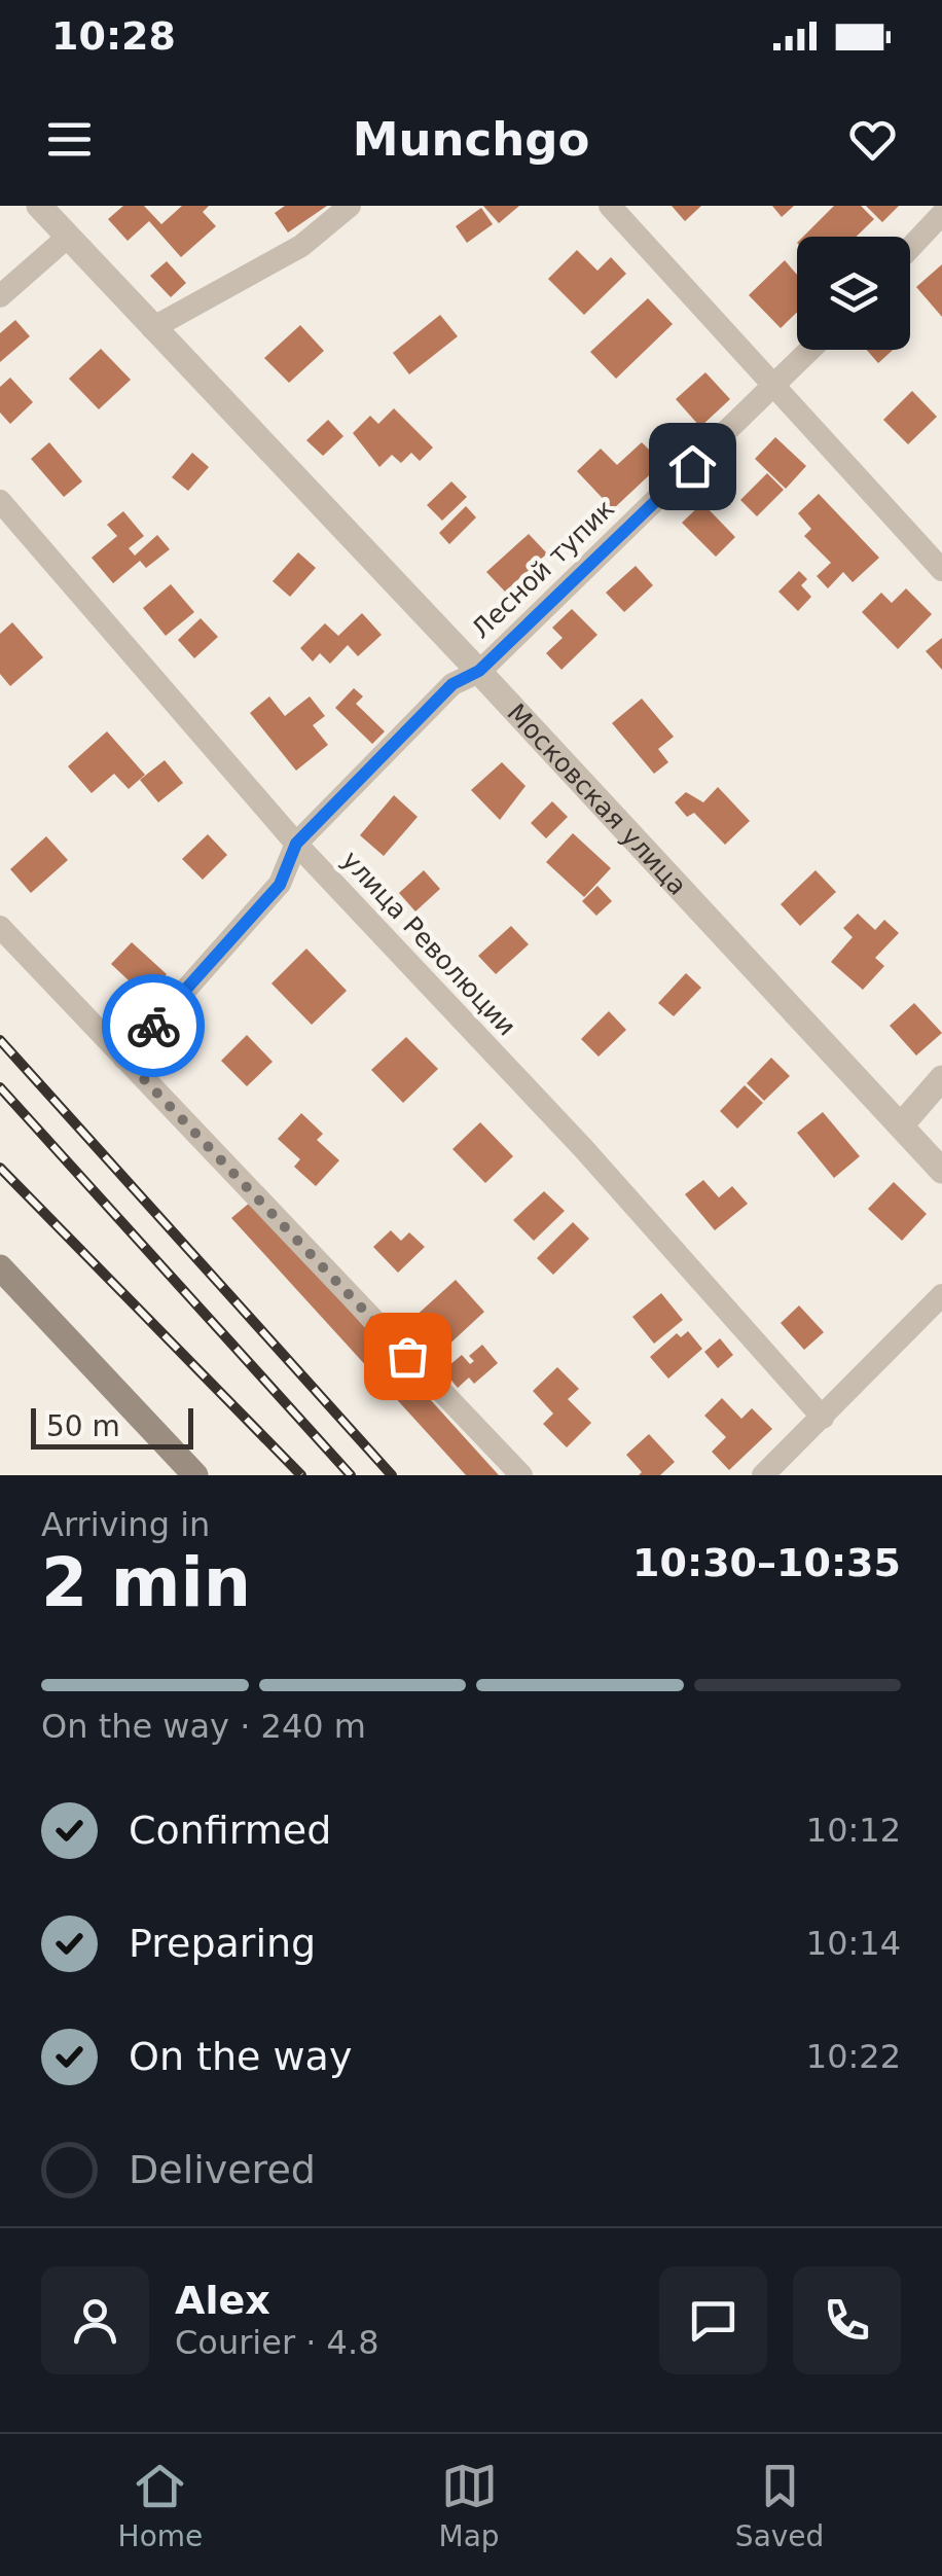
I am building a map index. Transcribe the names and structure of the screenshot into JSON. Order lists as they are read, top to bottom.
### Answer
{
  "streets": {
    "street": ["Лесной тупик", "Московская улица", "улица Революции"]
  },
  "crossings": [
    ["Лесной тупик", "Московская улица"],
    ["Лесной тупик", "улица Революции"]
  ],
  "scale_bar": "50 m",
  "page": {
    "status": "10:28",
    "header": "Munchgo",
    "scale": "50 m",
    "heading": ["2 min", "Arriving in", "10:30–10:35"],
    "panel": ["Alex", "Courier · 4.8"],
    "bar": "On the way · 240 m",
    "list": [
      ["Confirmed", "10:12"],
      ["Preparing", "10:14"],
      ["On the way", "10:22"],
      "Delivered"
    ],
    "tabs": ["Home", "Map", "Saved"]
  }
}
